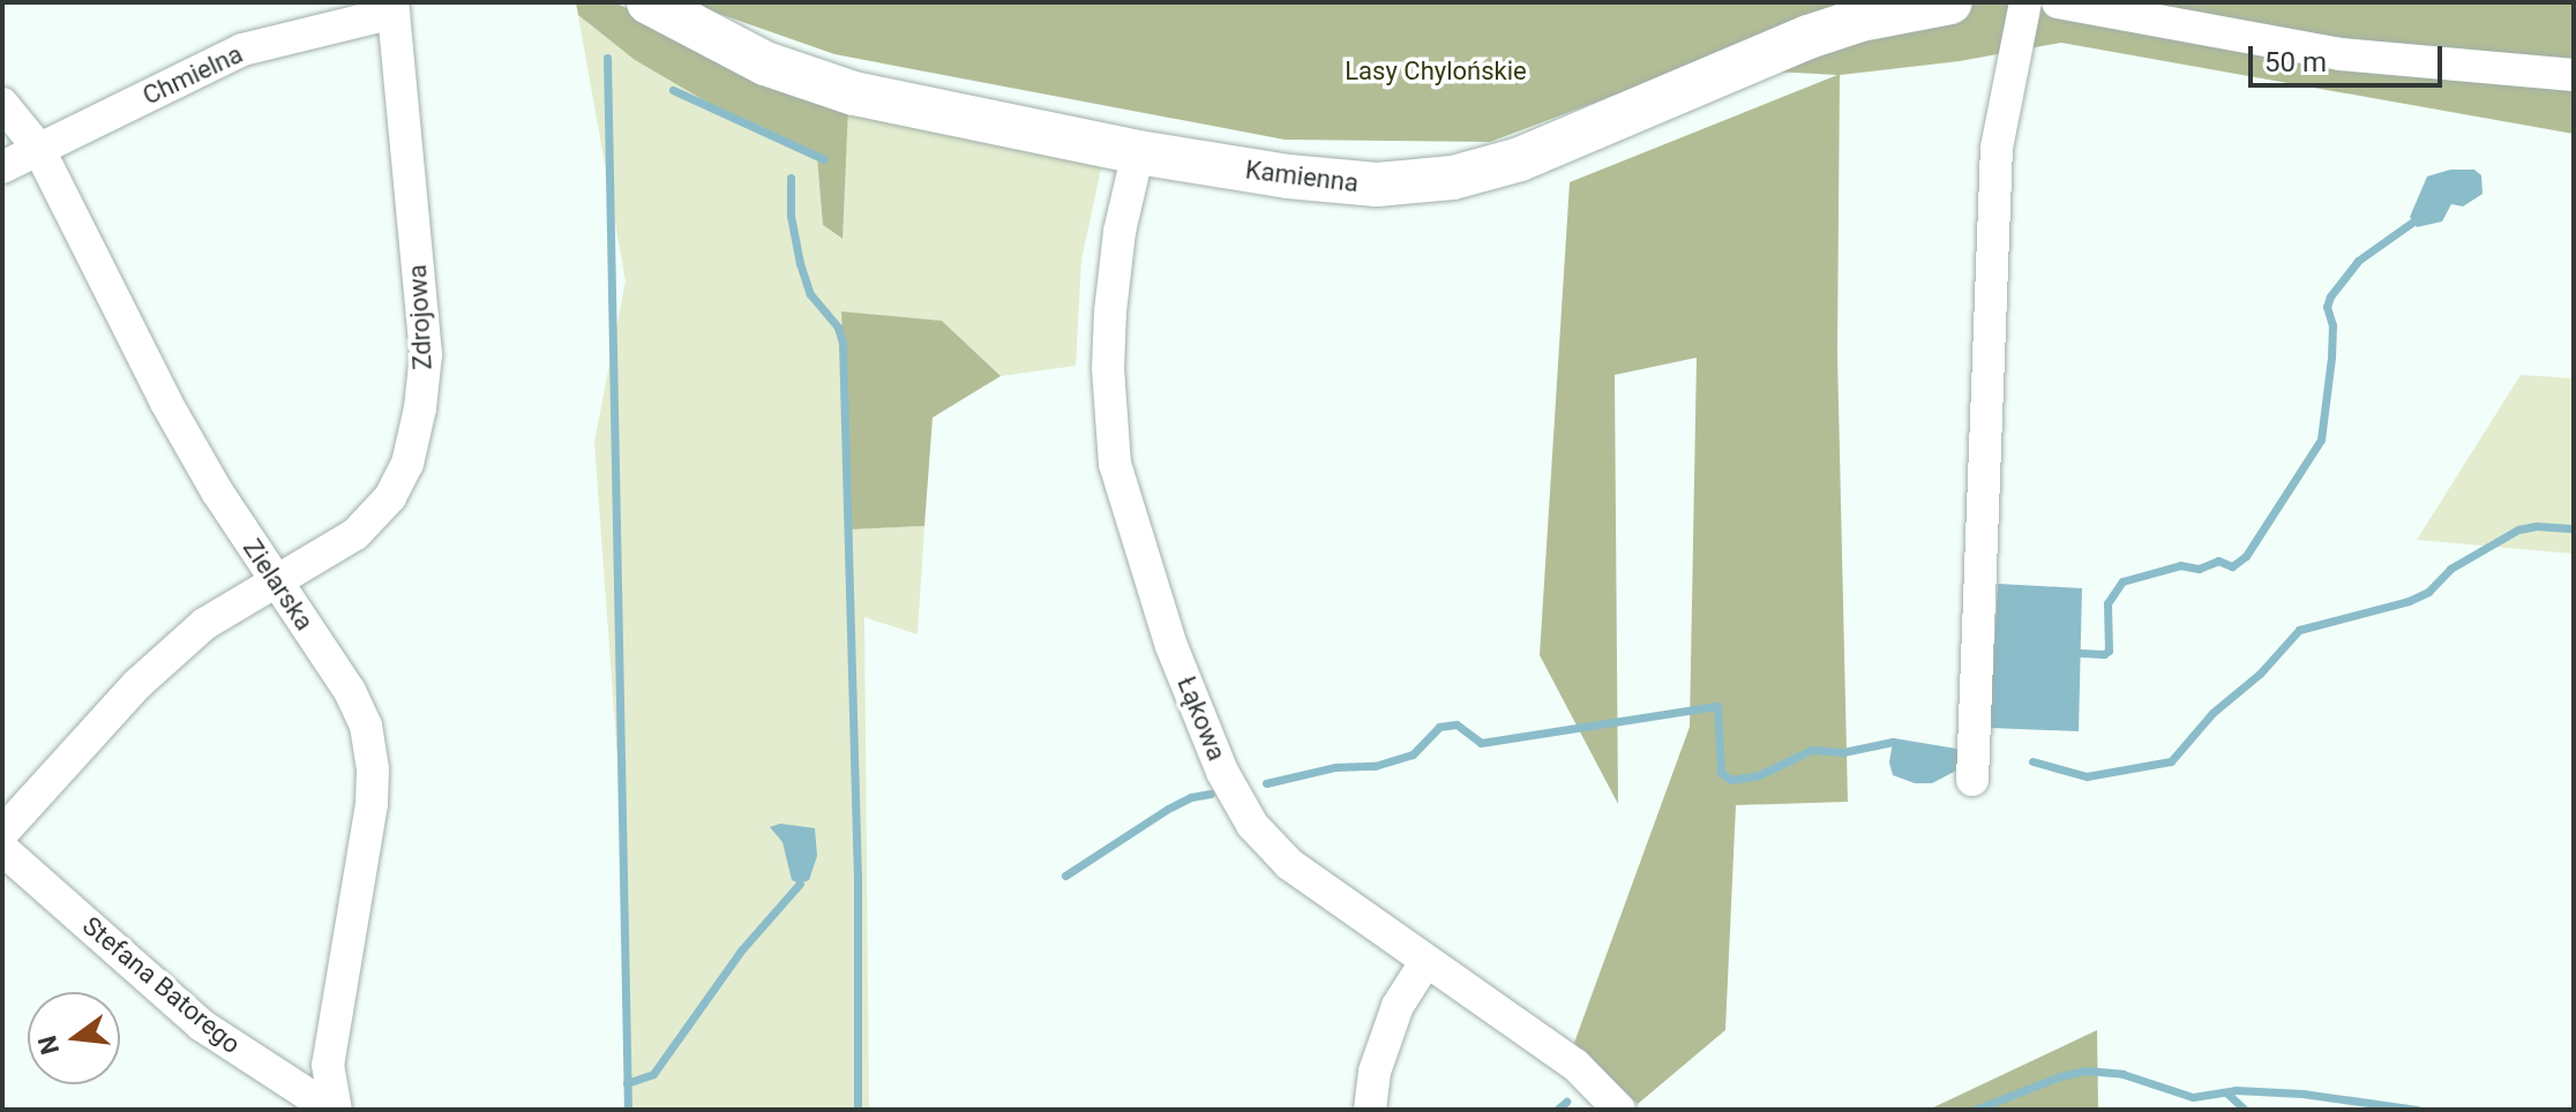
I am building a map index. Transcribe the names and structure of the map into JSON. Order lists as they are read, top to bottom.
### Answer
{
  "streets": {
    "street": [
      "Chmielna",
      "Kamienna",
      "Zdrojowa",
      "Zielarska",
      "Łąkowa",
      "Stefana Batorego"
    ]
  },
  "crossings": [
    ["Chmielna", "Zdrojowa"],
    ["Chmielna", "Zielarska"],
    ["Kamienna", "Łąkowa"],
    ["Zdrojowa", "Zielarska"],
    ["Zielarska", "Stefana Batorego"]
  ],
  "parks": ["Lasy Chylońskie"],
  "scale_bar": "50 m",
  "north": "left"
}
